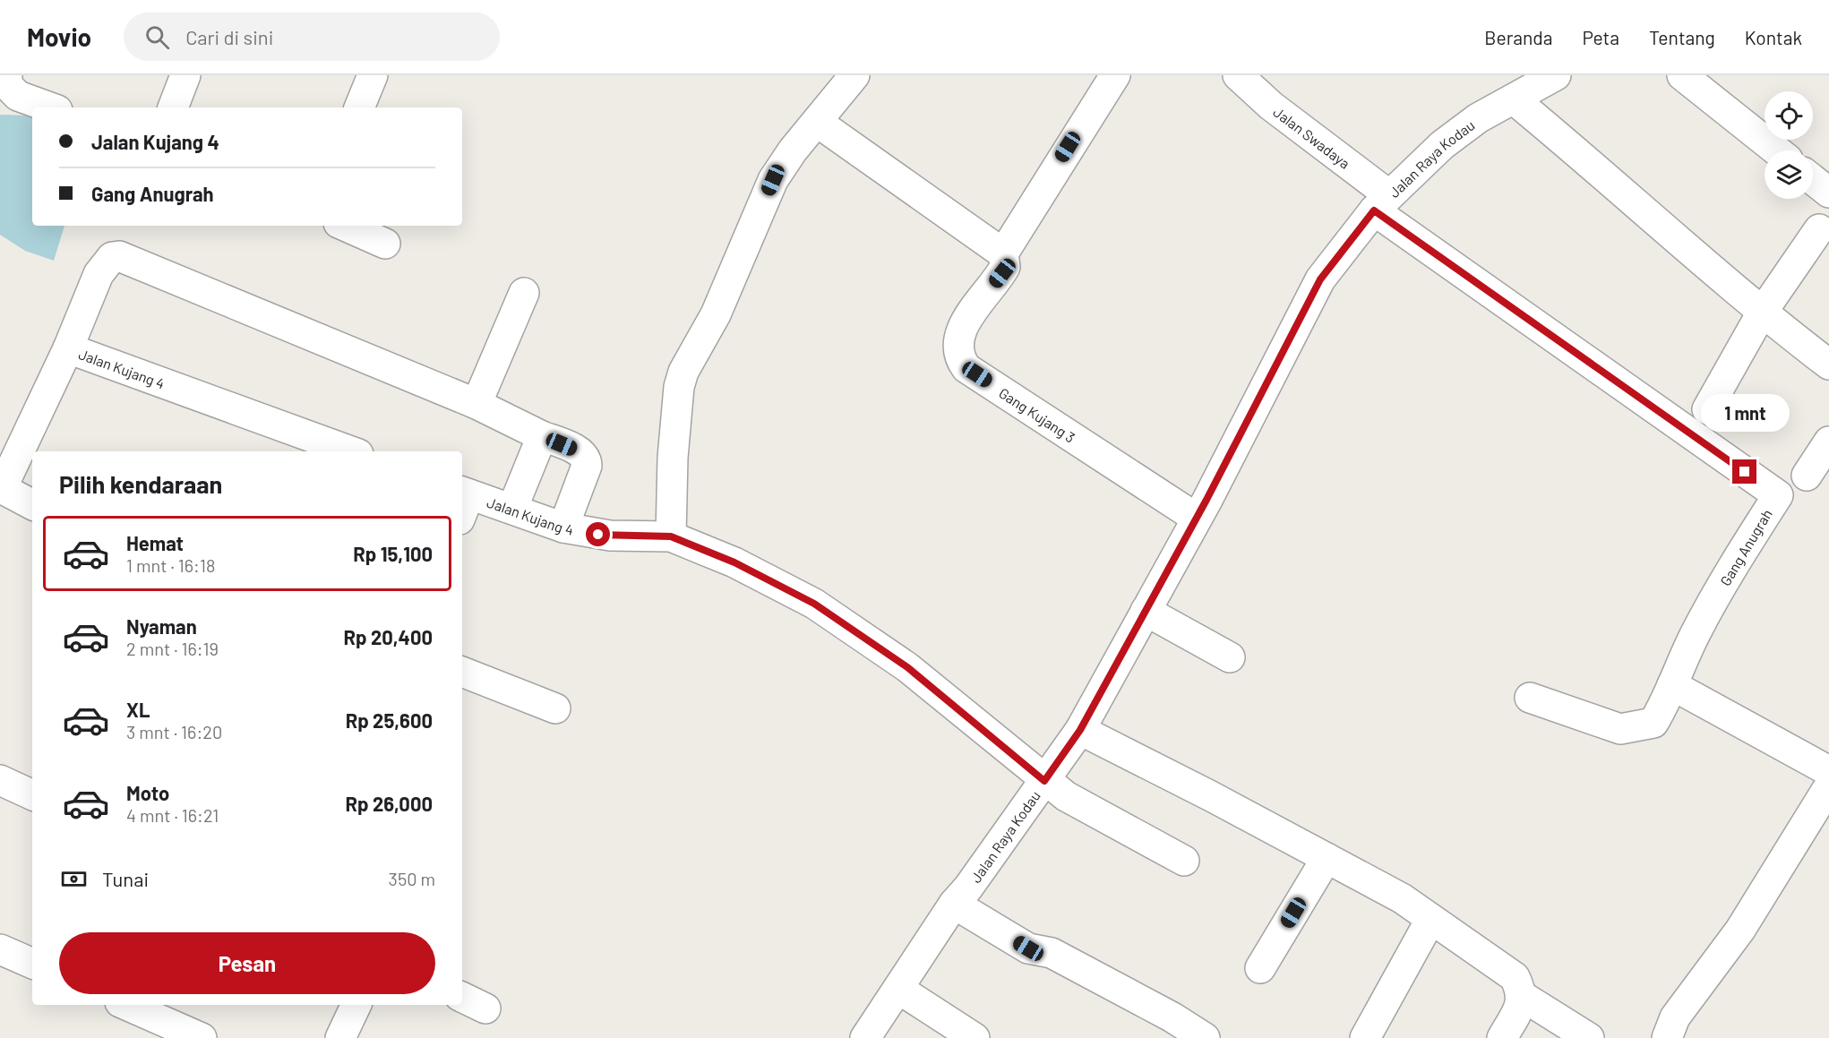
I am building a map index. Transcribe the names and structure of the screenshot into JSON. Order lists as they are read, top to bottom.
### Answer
{
  "streets": {
    "street": [
      "Jalan Swadaya",
      "Jalan Raya Kodau",
      "Jalan Kujang 4",
      "Gang Kujang 3",
      "Gang Anugrah"
    ]
  },
  "crossings": [
    ["Jalan Swadaya", "Jalan Raya Kodau"],
    ["Jalan Swadaya", "Gang Anugrah"],
    ["Jalan Raya Kodau", "Jalan Kujang 4"],
    ["Jalan Raya Kodau", "Gang Kujang 3"],
    ["Jalan Raya Kodau", "Gang Anugrah"]
  ],
  "page": {
    "header": "Movio",
    "search": "Cari di sini",
    "nav": [
      "Beranda",
      "Peta",
      "Tentang",
      "Kontak"
    ],
    "banner": ["Jalan Kujang 4", "Gang Anugrah"],
    "bubble": "1 mnt",
    "heading": "Pilih kendaraan",
    "list": [
      {
        "name": "Hemat",
        "note": "1 mnt · 16:18",
        "value": "Rp 15,100"
      },
      {
        "name": "Nyaman",
        "note": "2 mnt · 16:19",
        "value": "Rp 20,400"
      },
      {
        "name": "XL",
        "note": "3 mnt · 16:20",
        "value": "Rp 25,600"
      },
      {
        "name": "Moto",
        "note": "4 mnt · 16:21",
        "value": "Rp 26,000"
      }
    ],
    "pay": ["Tunai", "350 m"],
    "buttons": "Pesan"
  }
}
